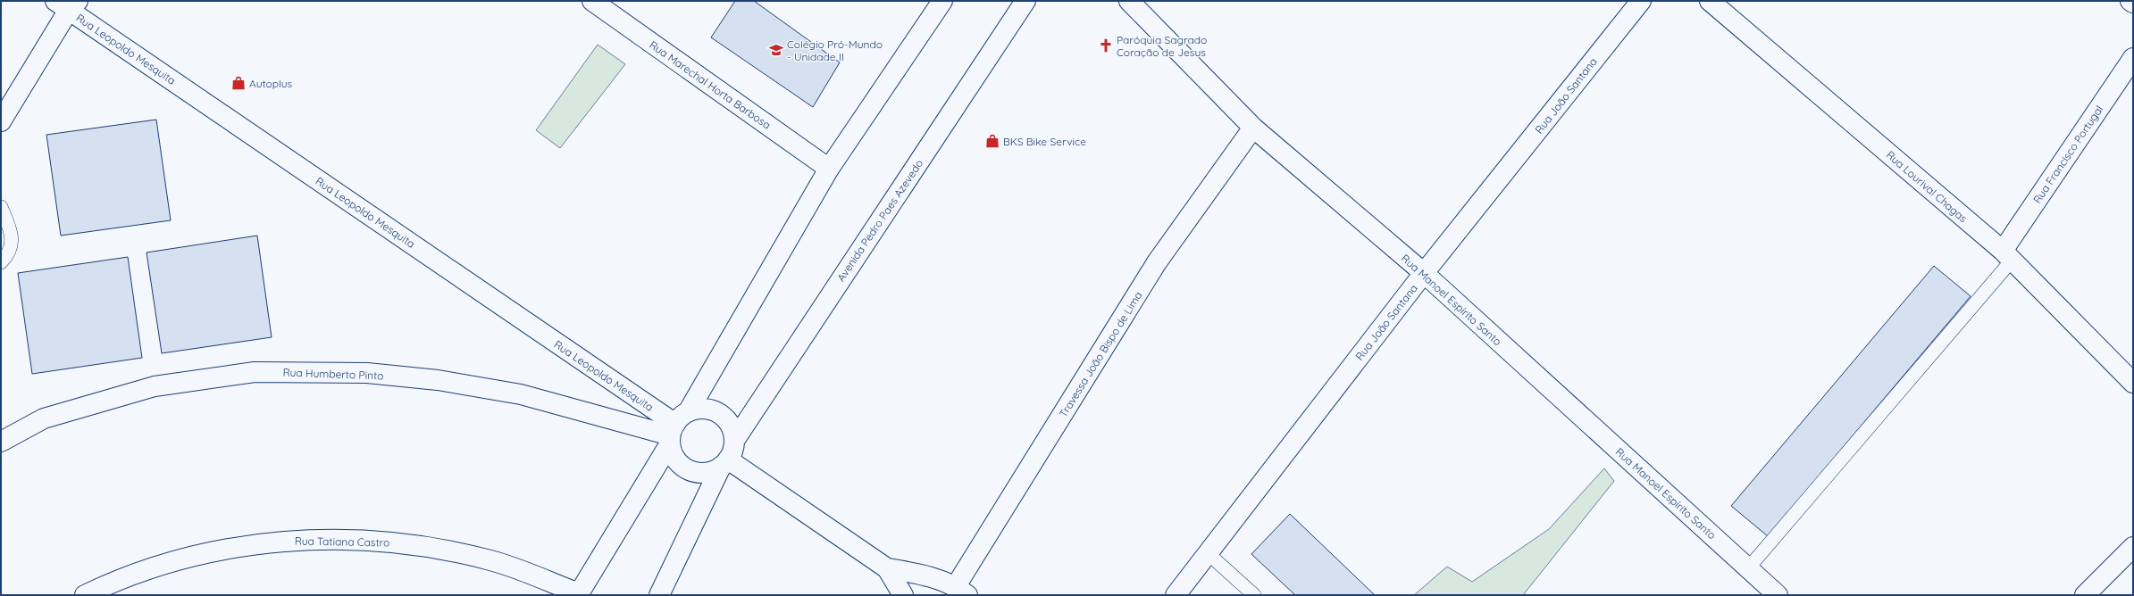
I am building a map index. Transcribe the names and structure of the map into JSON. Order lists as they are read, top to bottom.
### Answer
{
  "streets": {
    "street": [
      "Rua Leopoldo Mesquita",
      "Rua Marechal Horta Barbosa",
      "Rua João Santana",
      "Rua Francisco Portugal",
      "Rua Lourival Chagas",
      "Avenida Pedro Paes Azevedo",
      "Rua Manoel Espírito Santo",
      "Travessa João Bispo de Lima",
      "Rua Humberto Pinto",
      "Rua Tatiana Castro"
    ]
  },
  "crossings": [
    ["Rua Leopoldo Mesquita", "Avenida Pedro Paes Azevedo"],
    ["Rua Leopoldo Mesquita", "Rua Humberto Pinto"],
    ["Rua João Santana", "Rua Manoel Espírito Santo"],
    ["Rua Francisco Portugal", "Rua Lourival Chagas"],
    ["Avenida Pedro Paes Azevedo", "Rua Humberto Pinto"],
    ["Rua Manoel Espírito Santo", "Travessa João Bispo de Lima"]
  ],
  "places": {
    "church": ["Paróquia Sagrado Coração de Jesus"],
    "school or university": ["Colégio Pró-Mundo - Unidade II"],
    "shop": ["Autoplus", "BKS Bike Service"]
  }
}
